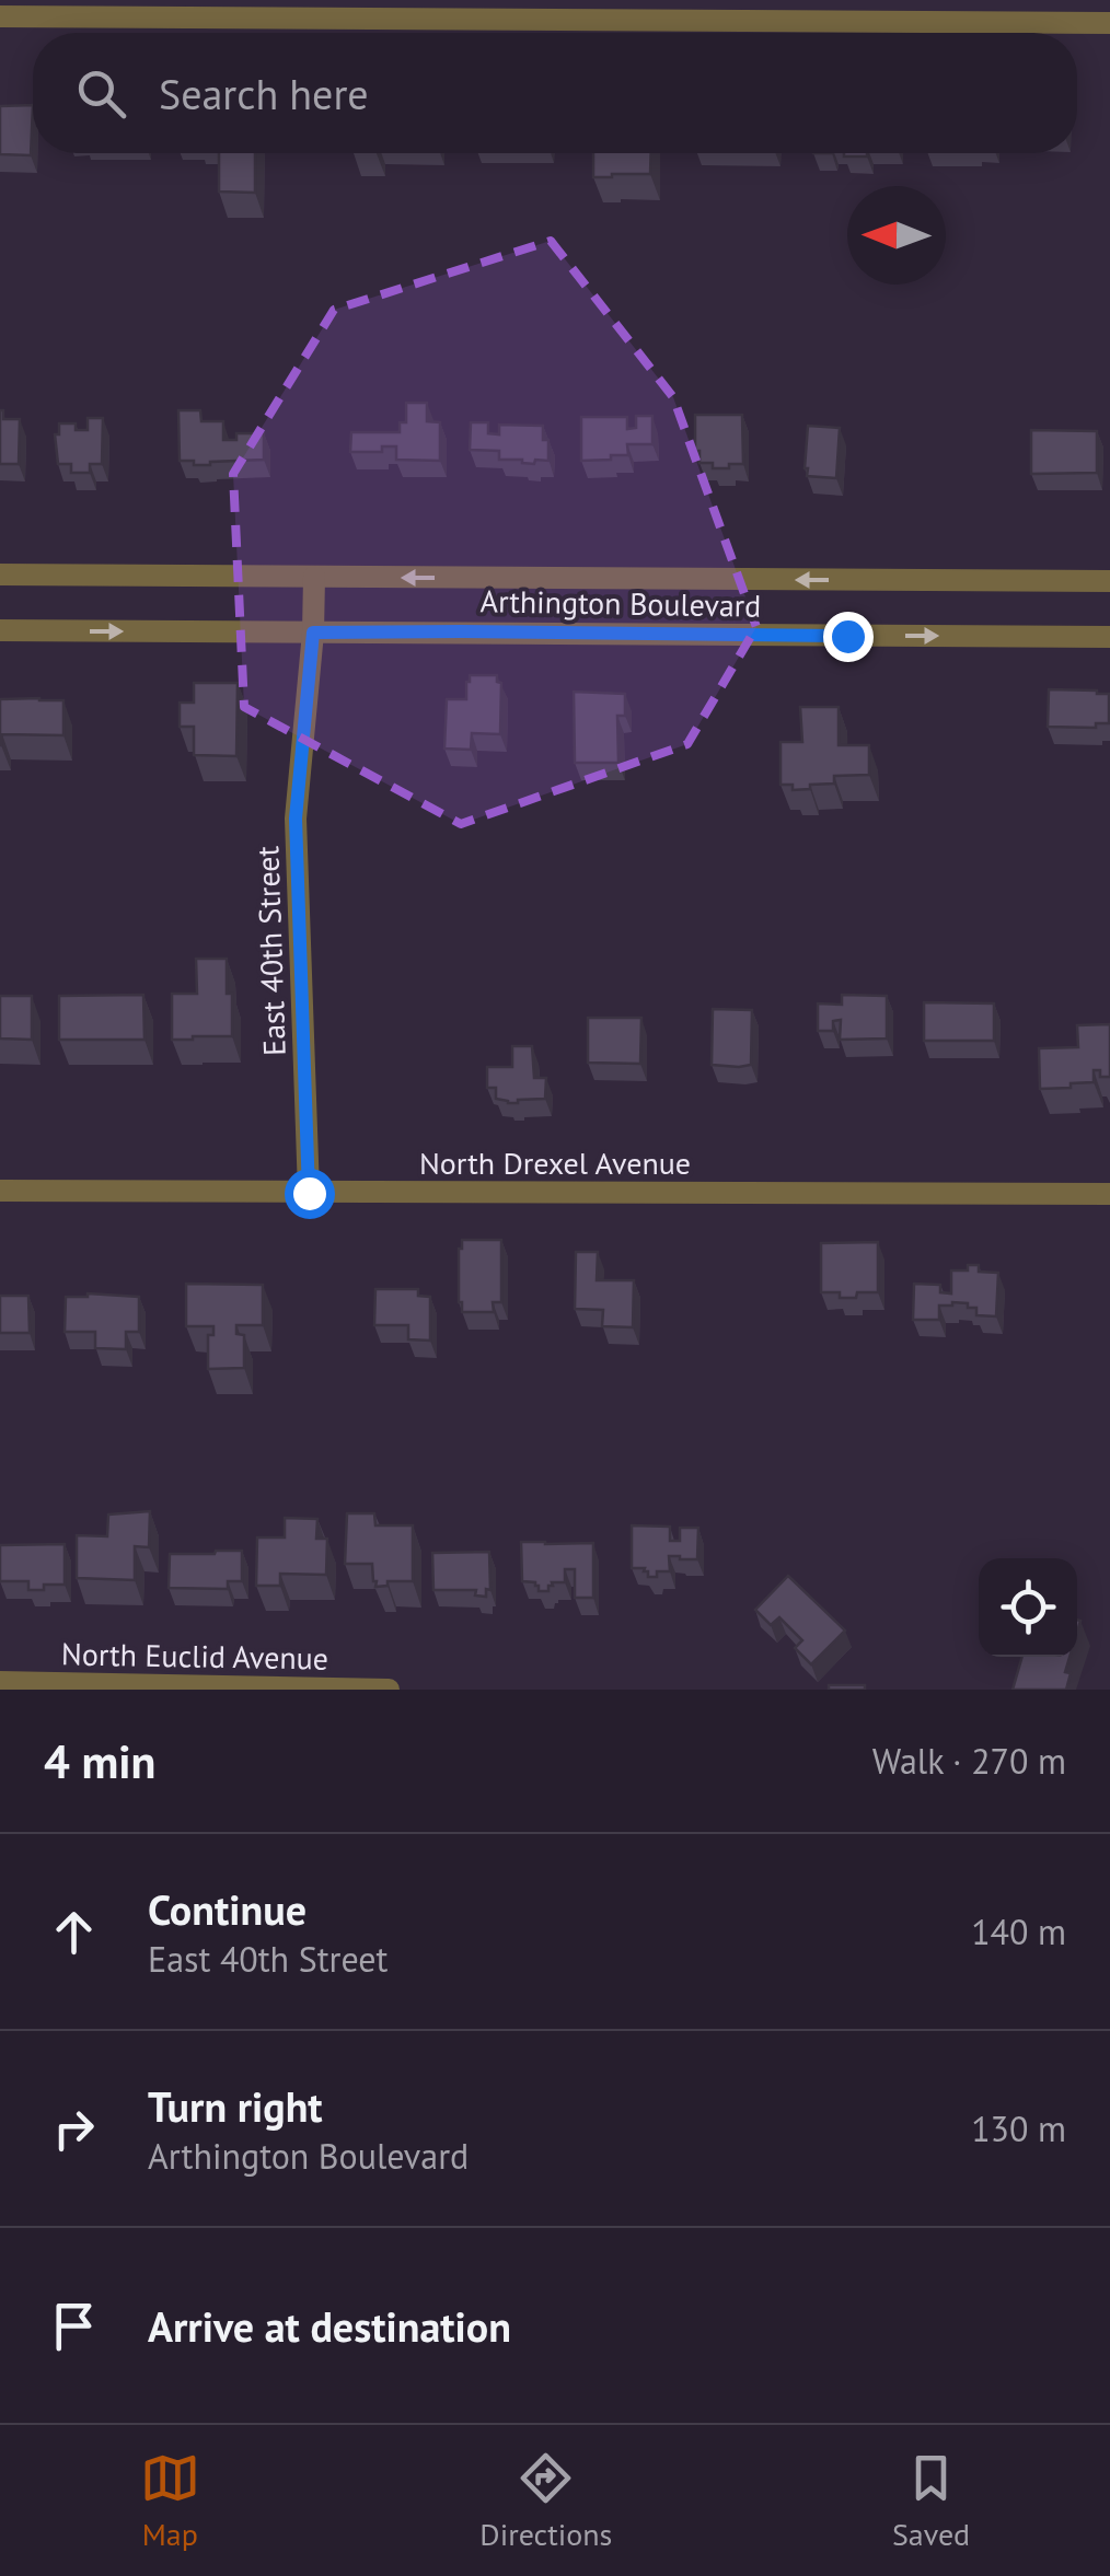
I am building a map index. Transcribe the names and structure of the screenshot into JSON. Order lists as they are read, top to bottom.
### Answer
{
  "streets": {
    "street": [
      "Arthington Boulevard",
      "East 40th Street",
      "North Drexel Avenue",
      "North Euclid Avenue"
    ]
  },
  "crossings": [
    ["Arthington Boulevard", "East 40th Street"],
    ["East 40th Street", "North Drexel Avenue"]
  ],
  "north": "left",
  "page": {
    "search": "Search here",
    "heading": ["4 min", "Walk · 270 m"],
    "list": [
      ["Continue", "East 40th Street", "140 m"],
      ["Turn right", "Arthington Boulevard", "130 m"],
      "Arrive at destination"
    ],
    "nav": ["Map", "Directions", "Saved"]
  }
}
